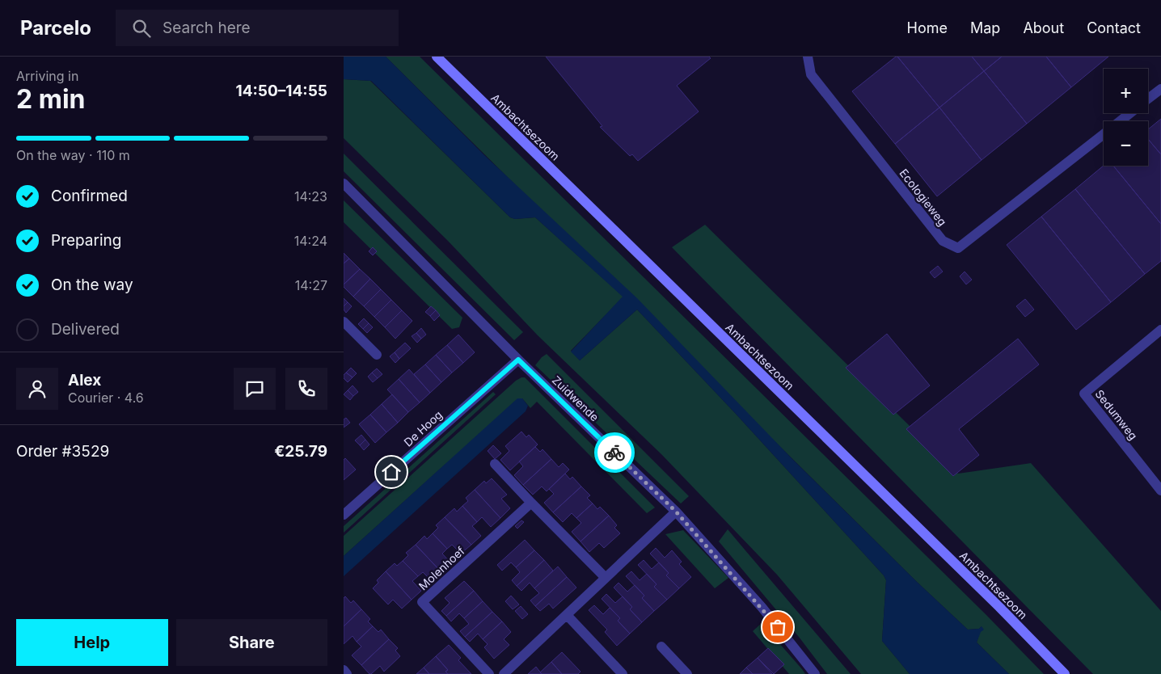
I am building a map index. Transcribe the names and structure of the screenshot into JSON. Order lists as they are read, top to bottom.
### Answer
{
  "streets": {
    "street": [
      "Ambachtsezoom",
      "Ecologieweg",
      "Zuidwende",
      "Sedumweg",
      "De Hoog",
      "Molenhoef"
    ]
  },
  "crossings": [
    ["Zuidwende", "De Hoog"]
  ],
  "page": {
    "header": "Parcelo",
    "search": "Search here",
    "nav": [
      "Home",
      "Map",
      "About",
      "Contact"
    ],
    "heading": ["2 min", "Arriving in", "14:50–14:55"],
    "panel": [
      "Alex",
      "Courier · 4.6",
      "Order #3529",
      "€25.79"
    ],
    "map_buttons": ["+", "−"],
    "bar": "On the way · 110 m",
    "list": [
      ["Confirmed", "14:23"],
      ["Preparing", "14:24"],
      ["On the way", "14:27"],
      "Delivered"
    ],
    "buttons": ["Help", "Share"]
  }
}
